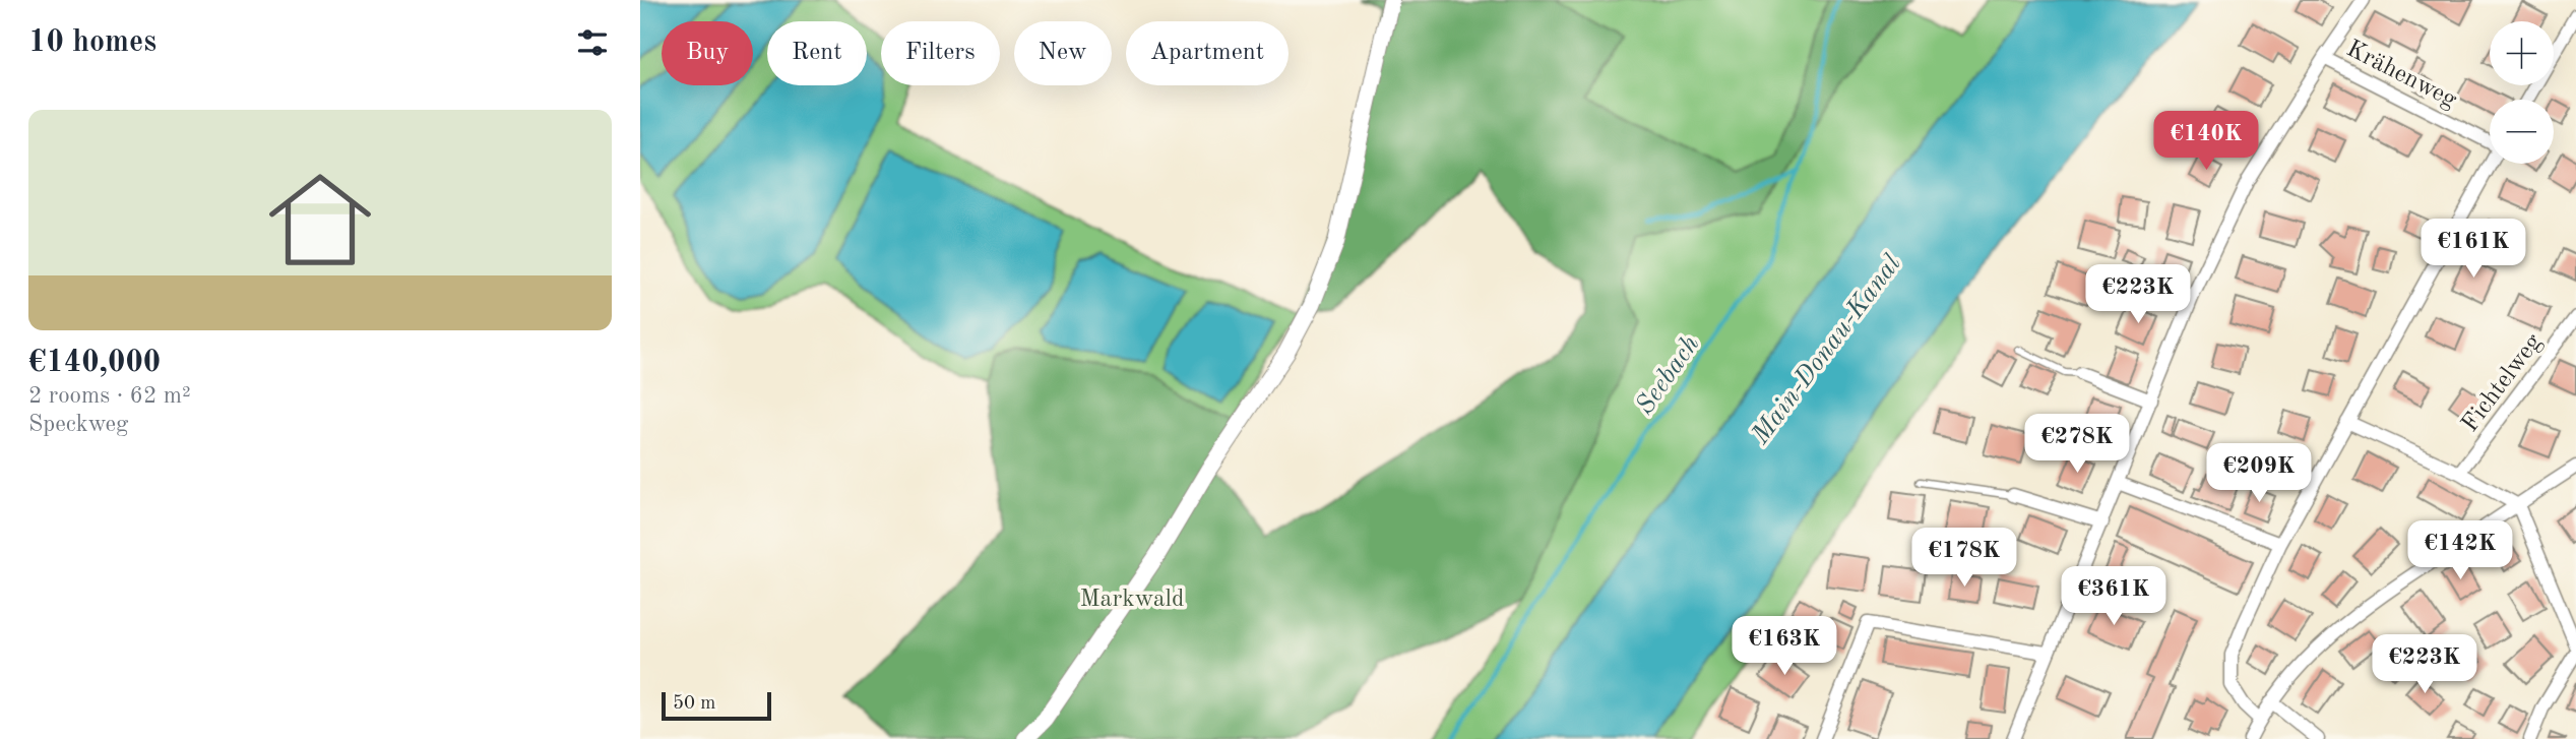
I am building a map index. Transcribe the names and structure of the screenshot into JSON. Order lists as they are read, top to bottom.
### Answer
{
  "streets": {
    "street": ["Krähenweg", "Fichtelweg"]
  },
  "water": ["Main-Donau-Kanal", "Seebach"],
  "parks": ["Markwald"],
  "scale_bar": "50 m",
  "page": {
    "heading": "10 homes",
    "map_buttons": ["+", "−"],
    "chip": [
      "Buy",
      "Rent",
      "Filters",
      "New",
      "Apartment"
    ],
    "list": [
      {
        "name": "€140,000",
        "note": "2 rooms · 62 m² · Speckweg"
      }
    ],
    "price": [
      "€140K",
      "€161K",
      "€223K",
      "€278K",
      "€209K",
      "€142K",
      "€178K",
      "€361K",
      "€163K",
      "€223K"
    ],
    "scale": "50 m"
  }
}
